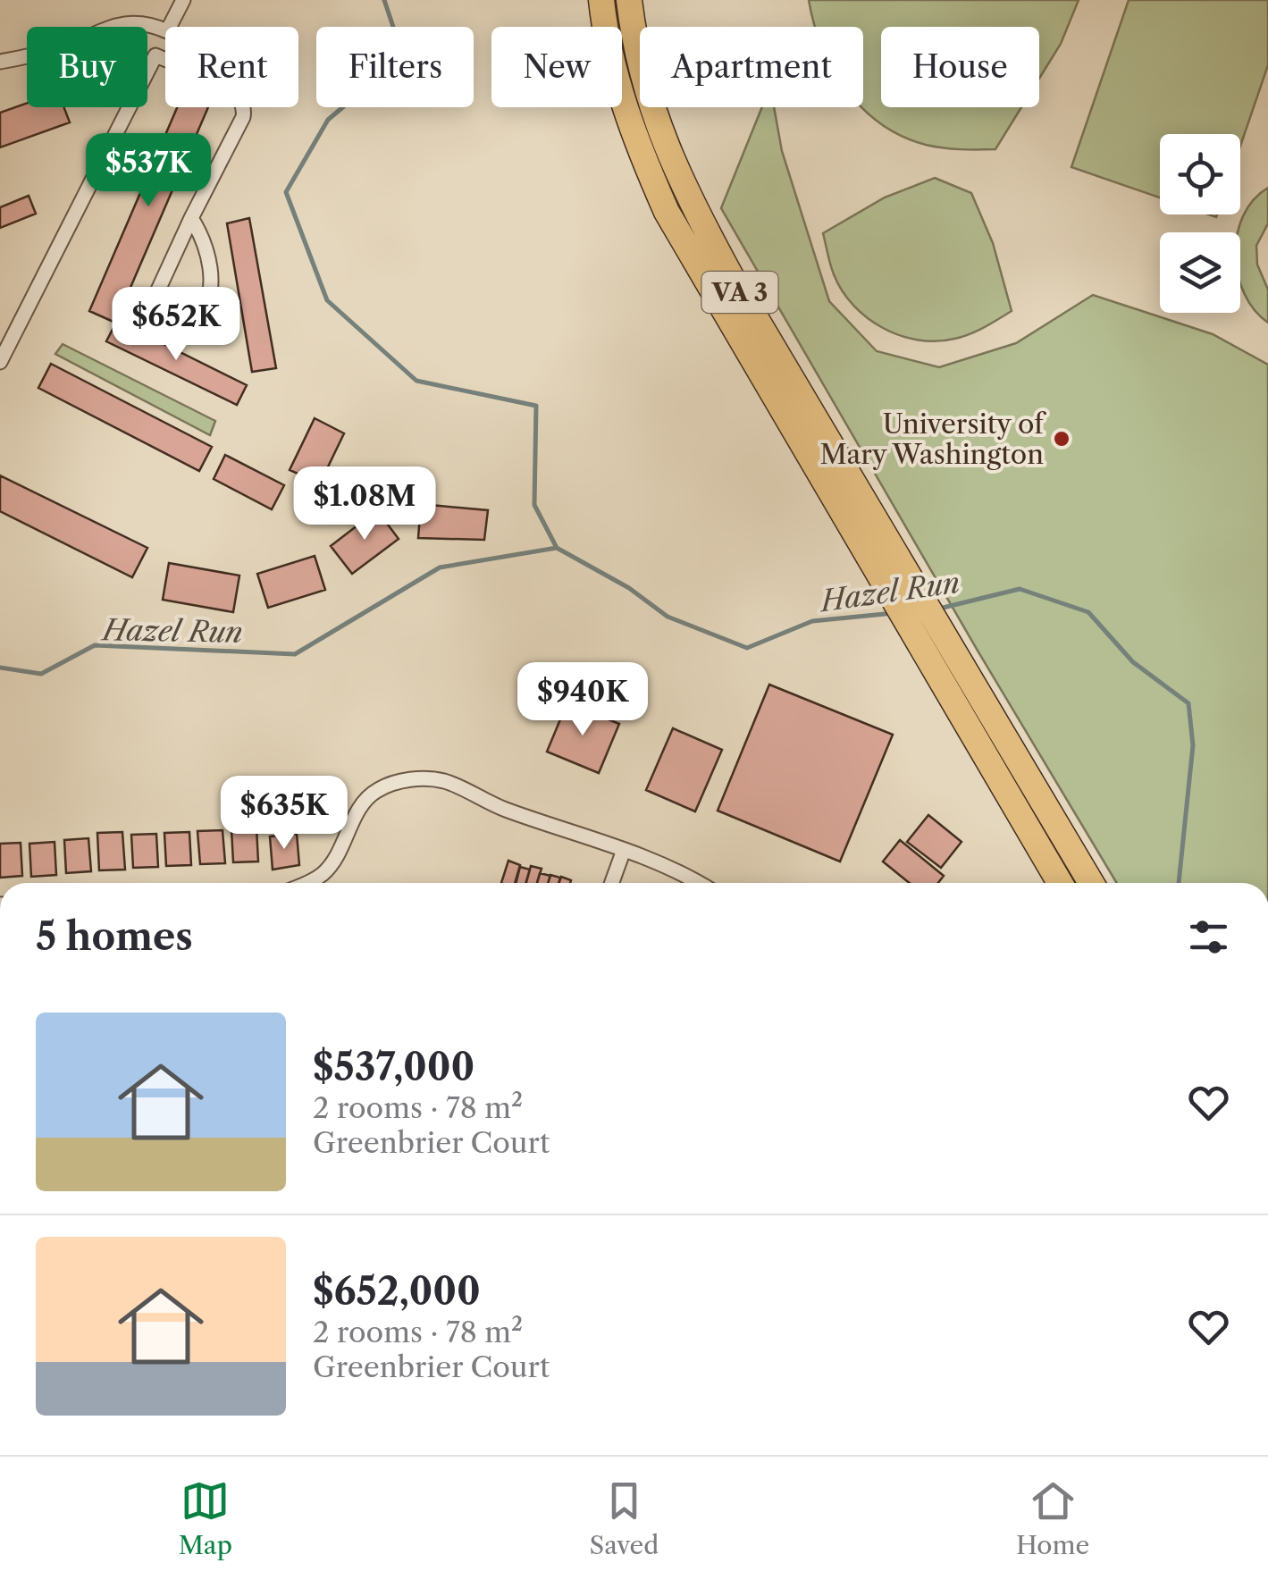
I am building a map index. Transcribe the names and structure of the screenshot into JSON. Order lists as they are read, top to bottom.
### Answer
{
  "streets": {
    "highway": ["VA 3"]
  },
  "water": ["Hazel Run"],
  "places": ["University of Mary Washington"],
  "page": {
    "chip": [
      "Buy",
      "Rent",
      "Filters",
      "New",
      "Apartment",
      "House"
    ],
    "price": [
      "$537K",
      "$652K",
      "$1.08M",
      "$940K",
      "$635K"
    ],
    "heading": "5 homes",
    "list": [
      {
        "name": "$537,000",
        "note": "2 rooms · 78 m² · Greenbrier Court"
      },
      {
        "name": "$652,000",
        "note": "2 rooms · 78 m² · Greenbrier Court"
      }
    ],
    "tabs": ["Map", "Saved", "Home"]
  }
}
